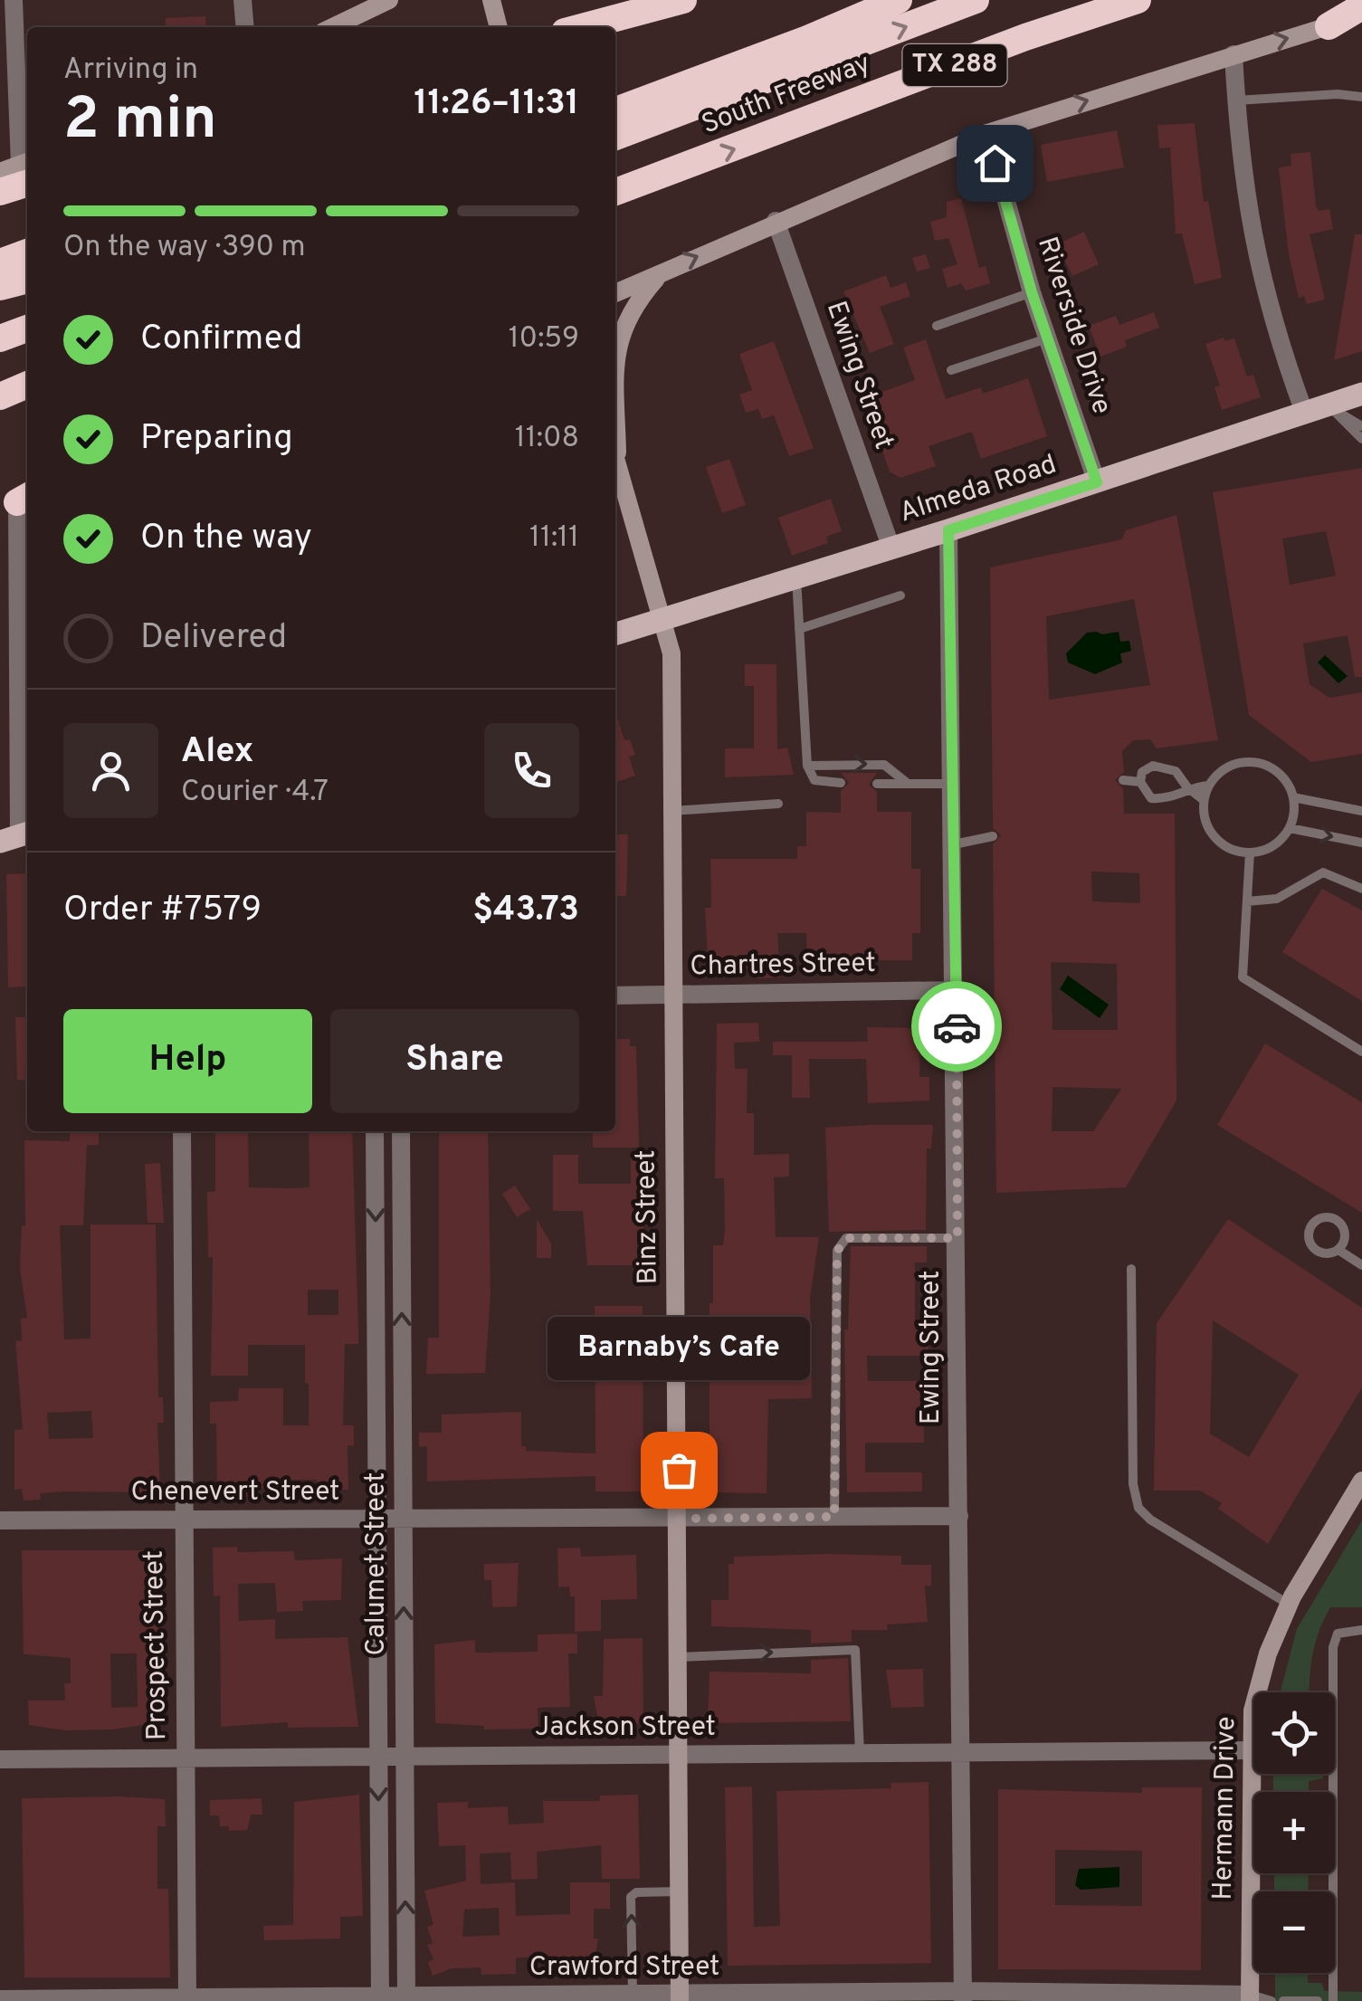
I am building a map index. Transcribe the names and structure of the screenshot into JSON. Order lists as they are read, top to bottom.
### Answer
{
  "streets": {
    "highway": ["TX 288", "South Freeway"],
    "main road": ["Almeda Road", "Binz Street", "Hermann Drive"],
    "street": [
      "Riverside Drive",
      "Ewing Street",
      "Chartres Street",
      "Chenevert Street",
      "Calumet Street",
      "Prospect Street",
      "Jackson Street",
      "Crawford Street"
    ]
  },
  "crossings": [
    ["Riverside Drive", "Almeda Road"],
    ["Ewing Street", "Almeda Road"],
    ["Ewing Street", "Chartres Street"],
    ["Ewing Street", "Chenevert Street"],
    ["Ewing Street", "Jackson Street"],
    ["Ewing Street", "Crawford Street"],
    ["Almeda Road", "Binz Street"],
    ["Chartres Street", "Binz Street"],
    ["Binz Street", "Chenevert Street"],
    ["Binz Street", "Jackson Street"],
    ["Binz Street", "Crawford Street"],
    ["Chenevert Street", "Calumet Street"],
    ["Chenevert Street", "Prospect Street"],
    ["Calumet Street", "Jackson Street"],
    ["Calumet Street", "Crawford Street"],
    ["Prospect Street", "Jackson Street"],
    ["Prospect Street", "Crawford Street"],
    ["Hermann Drive", "Crawford Street"]
  ],
  "places": ["Barnaby’s Cafe"],
  "page": {
    "heading": ["2 min", "Arriving in", "11:26–11:31"],
    "panel": [
      "Alex",
      "Courier · 4.7",
      "Order #7579",
      "$43.73"
    ],
    "bar": "On the way · 390 m",
    "list": [
      ["Confirmed", "10:59"],
      ["Preparing", "11:08"],
      ["On the way", "11:11"],
      "Delivered"
    ],
    "buttons": ["Help", "Share"],
    "bubble": "Barnaby’s Cafe",
    "map_buttons": ["+", "−"]
  }
}
